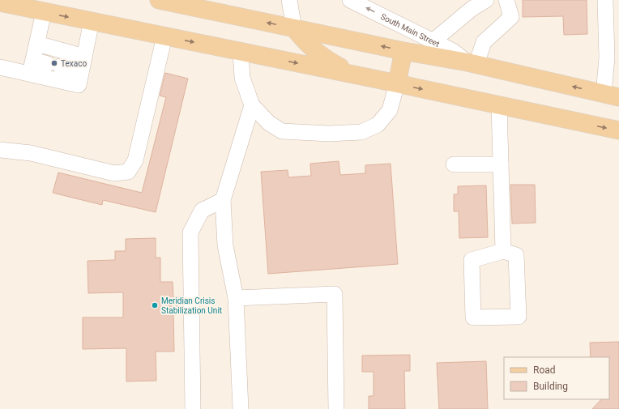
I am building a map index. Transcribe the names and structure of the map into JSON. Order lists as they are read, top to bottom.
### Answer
{
  "streets": {
    "street": ["South Main Street"]
  },
  "one_way": ["South Main Street"],
  "places": ["Texaco", "Meridian Crisis Stabilization Unit"],
  "legend": ["Road", "Building"]
}
